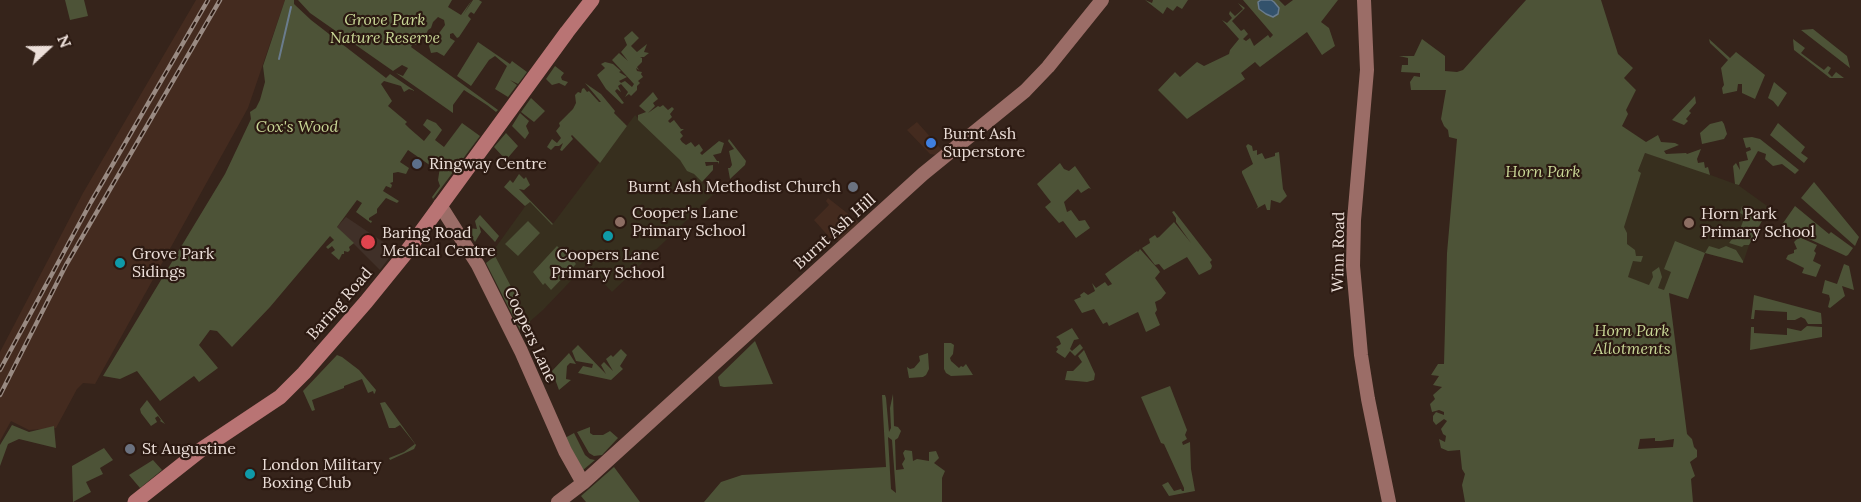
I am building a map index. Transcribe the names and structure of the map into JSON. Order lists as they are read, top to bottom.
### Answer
{
  "streets": {
    "main road": ["Baring Road"],
    "street": ["Burnt Ash Hill", "Winn Road", "Coopers Lane"]
  },
  "crossings": [
    ["Burnt Ash Hill", "Coopers Lane"],
    ["Baring Road", "Coopers Lane"]
  ],
  "parks": [
    "Grove Park Nature Reserve",
    "Cox's Wood",
    "Horn Park",
    "Horn Park Allotments"
  ],
  "places": [
    "Burnt Ash Superstore",
    "Ringway Centre",
    "Burnt Ash Methodist Church",
    "Cooper's Lane Primary School",
    "Horn Park Primary School",
    "Coopers Lane Primary School",
    "Baring Road Medical Centre",
    "Grove Park Sidings",
    "St Augustine",
    "London Military Boxing Club"
  ],
  "north": "right"
}
